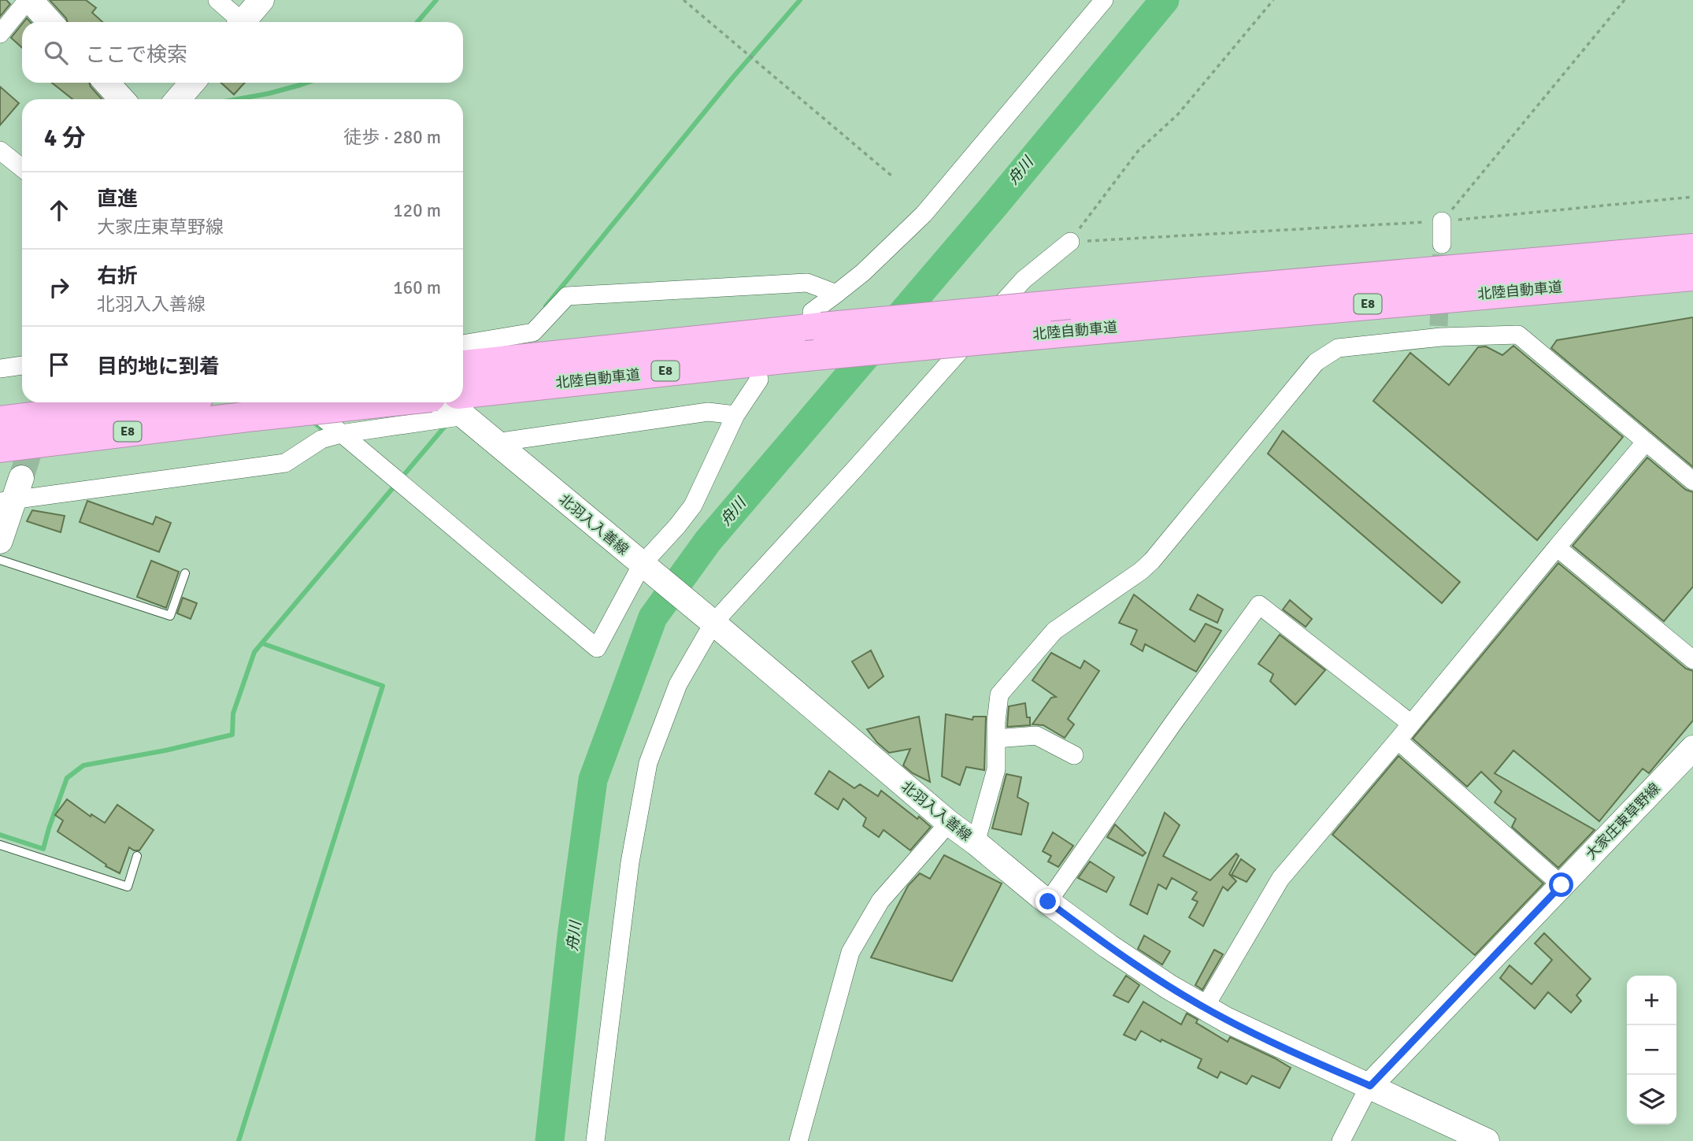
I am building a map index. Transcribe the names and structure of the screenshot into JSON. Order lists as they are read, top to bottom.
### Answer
{
  "streets": {
    "highway": ["北陸自動車道", "E8"],
    "main road": ["北羽入入善線", "大家庄東草野線"]
  },
  "crossings": [
    ["北陸自動車道", "北羽入入善線"],
    ["北羽入入善線", "大家庄東草野線"]
  ],
  "water": ["舟川"],
  "page": {
    "search": "ここで検索",
    "heading": ["4 分", "徒歩 · 280 m"],
    "list": [
      ["直進", "大家庄東草野線", "120 m"],
      ["右折", "北羽入入善線", "160 m"],
      "目的地に到着"
    ],
    "map_buttons": ["+", "−"]
  }
}
